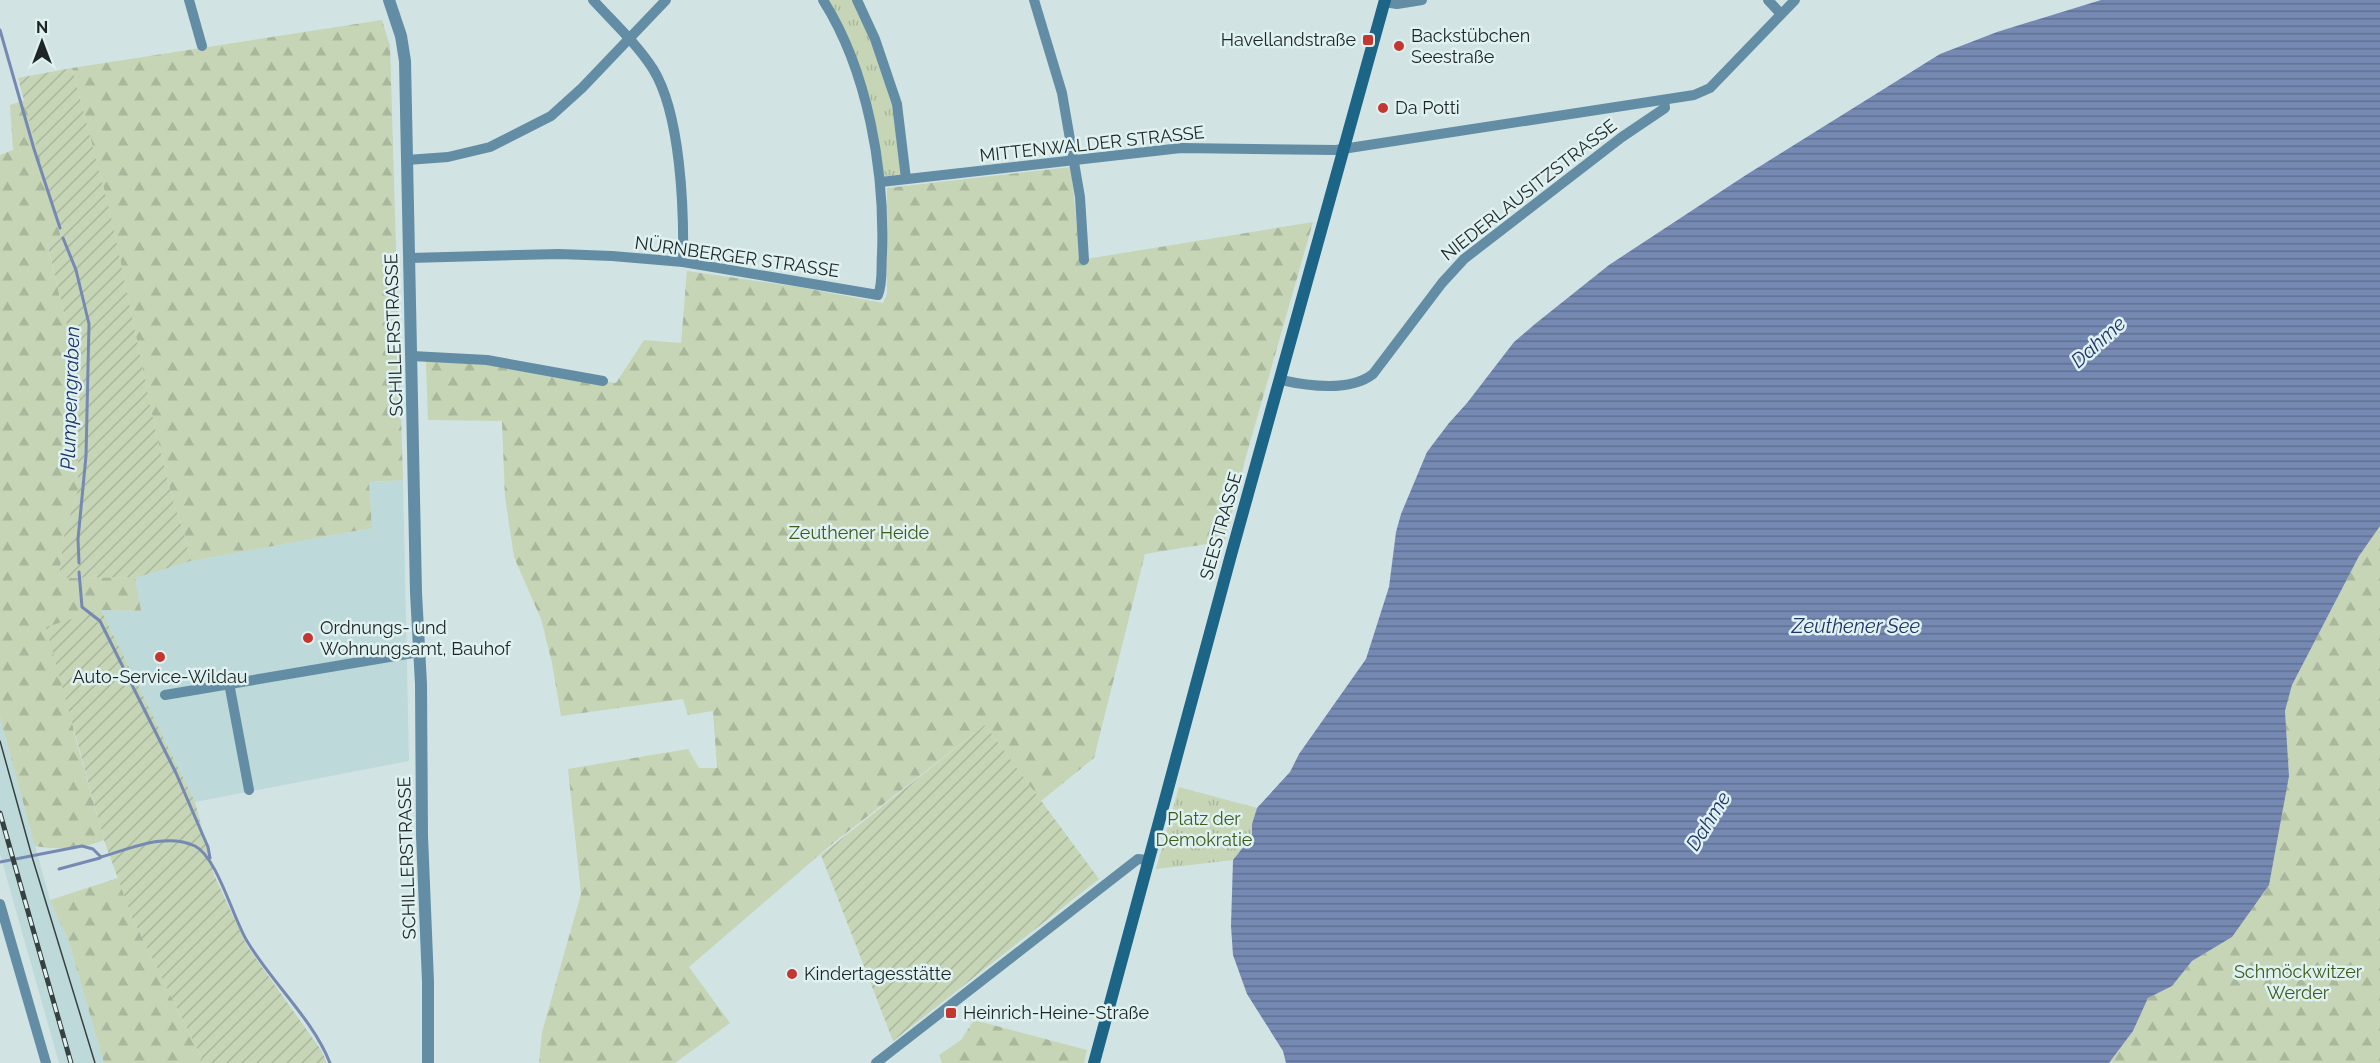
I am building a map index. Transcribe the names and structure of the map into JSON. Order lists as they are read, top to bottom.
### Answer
{
  "streets": {
    "main road": ["SEESTRASSE"],
    "street": [
      "MITTENWALDER STRASSE",
      "NIEDERLAUSITZSTRASSE",
      "NÜRNBERGER STRASSE",
      "SCHILLERSTRASSE"
    ]
  },
  "crossings": [
    ["MITTENWALDER STRASSE", "NIEDERLAUSITZSTRASSE"],
    ["MITTENWALDER STRASSE", "NÜRNBERGER STRASSE"],
    ["MITTENWALDER STRASSE", "SEESTRASSE"],
    ["NIEDERLAUSITZSTRASSE", "SEESTRASSE"],
    ["NÜRNBERGER STRASSE", "SCHILLERSTRASSE"]
  ],
  "water": ["Dahme", "Plumpengraben", "Zeuthener See"],
  "parks": ["Zeuthener Heide", "Platz der Demokratie", "Schmöckwitzer Werder"],
  "places": {
    "transit": ["Havellandstraße", "Heinrich-Heine-Straße"],
    "other": [
      "Backstübchen Seestraße",
      "Da Potti",
      "Ordnungs- und Wohnungsamt, Bauhof",
      "Auto-Service-Wildau",
      "Kindertagesstätte"
    ]
  },
  "north": "top"
}
